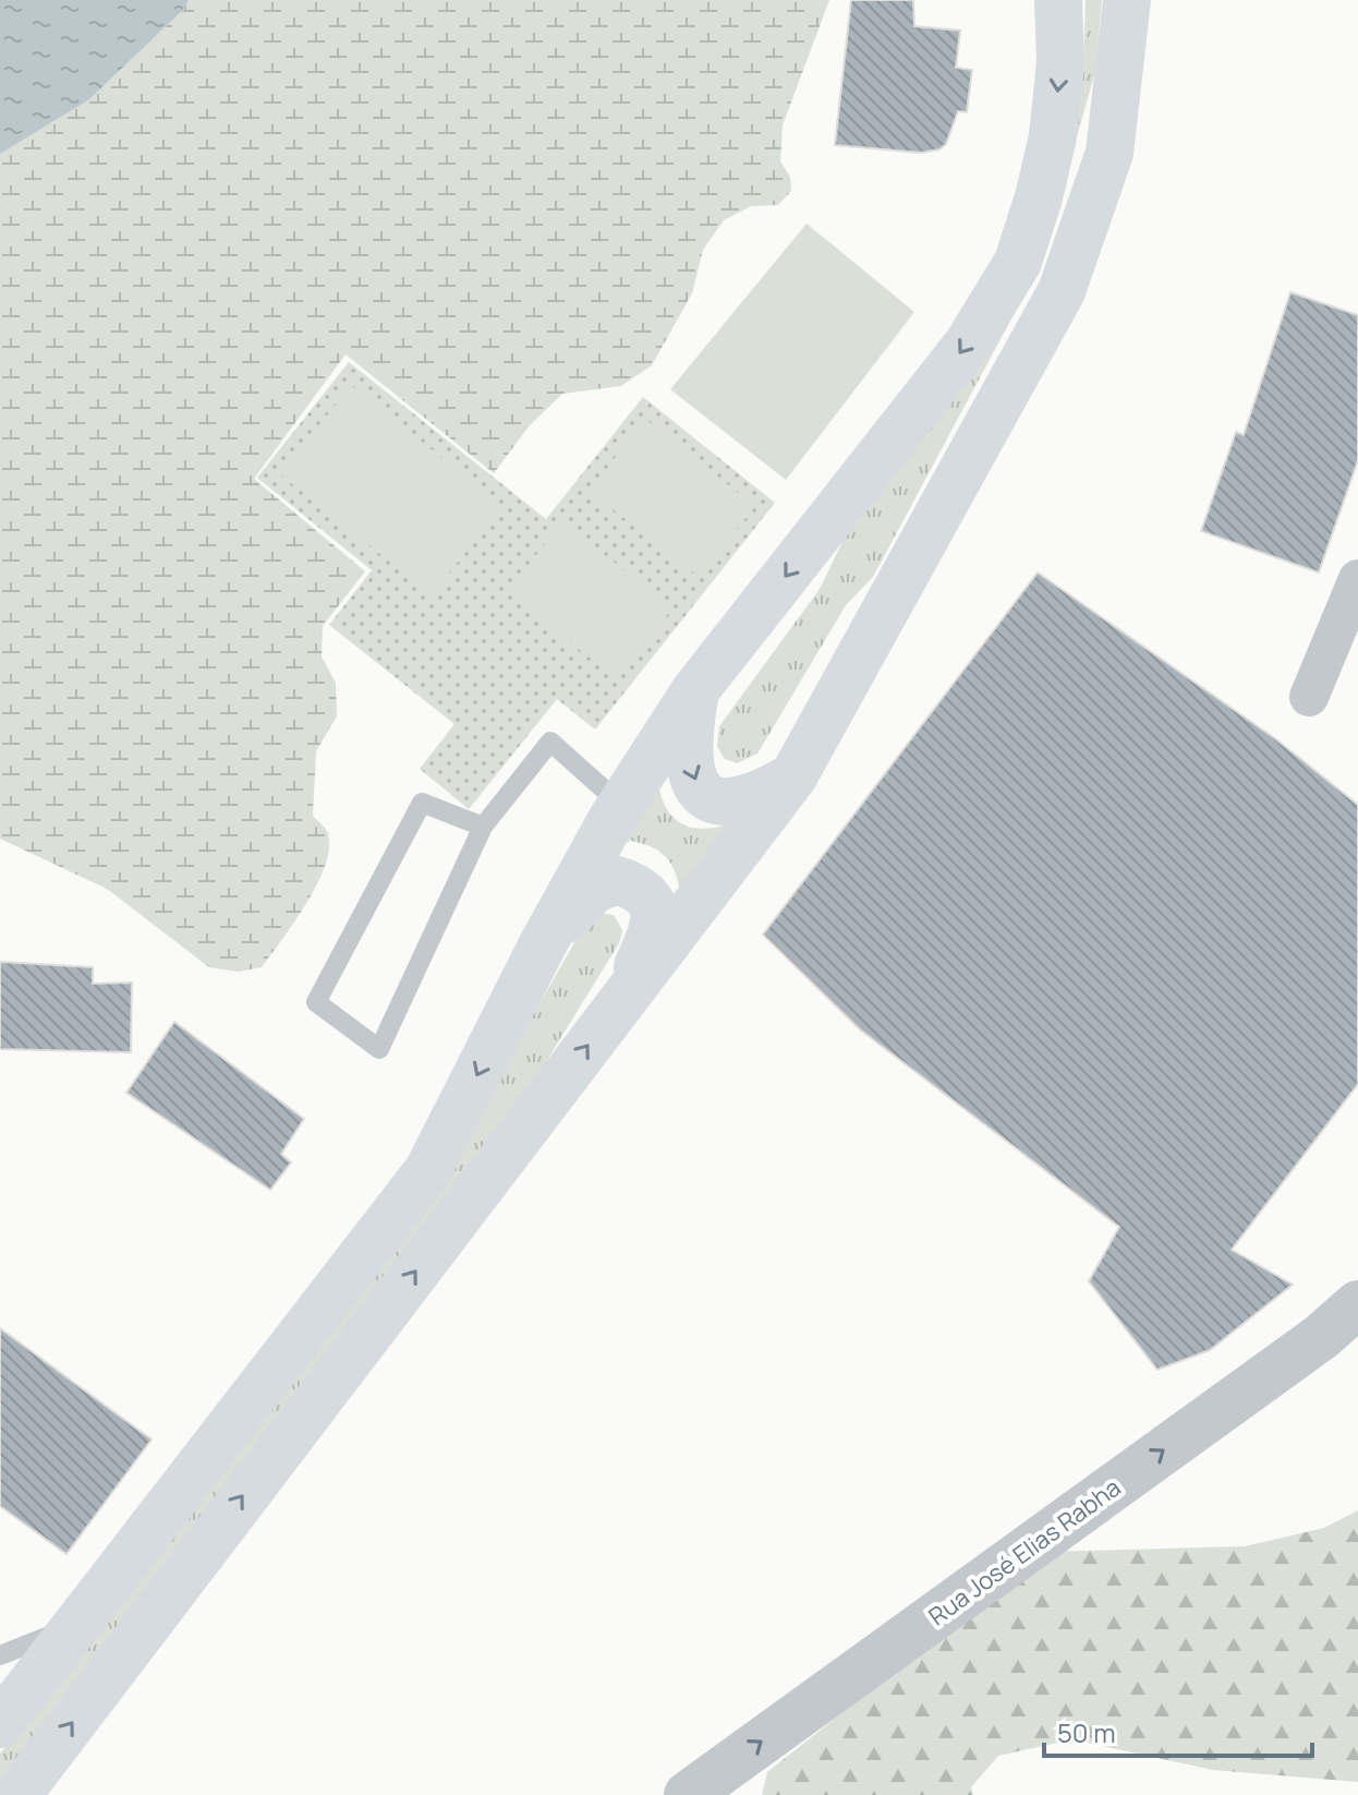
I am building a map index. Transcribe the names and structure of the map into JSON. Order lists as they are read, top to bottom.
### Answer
{
  "streets": {
    "street": ["Rua José Elias Rabha"]
  },
  "one_way": ["Rua José Elias Rabha"],
  "scale_bar": "50 m"
}
